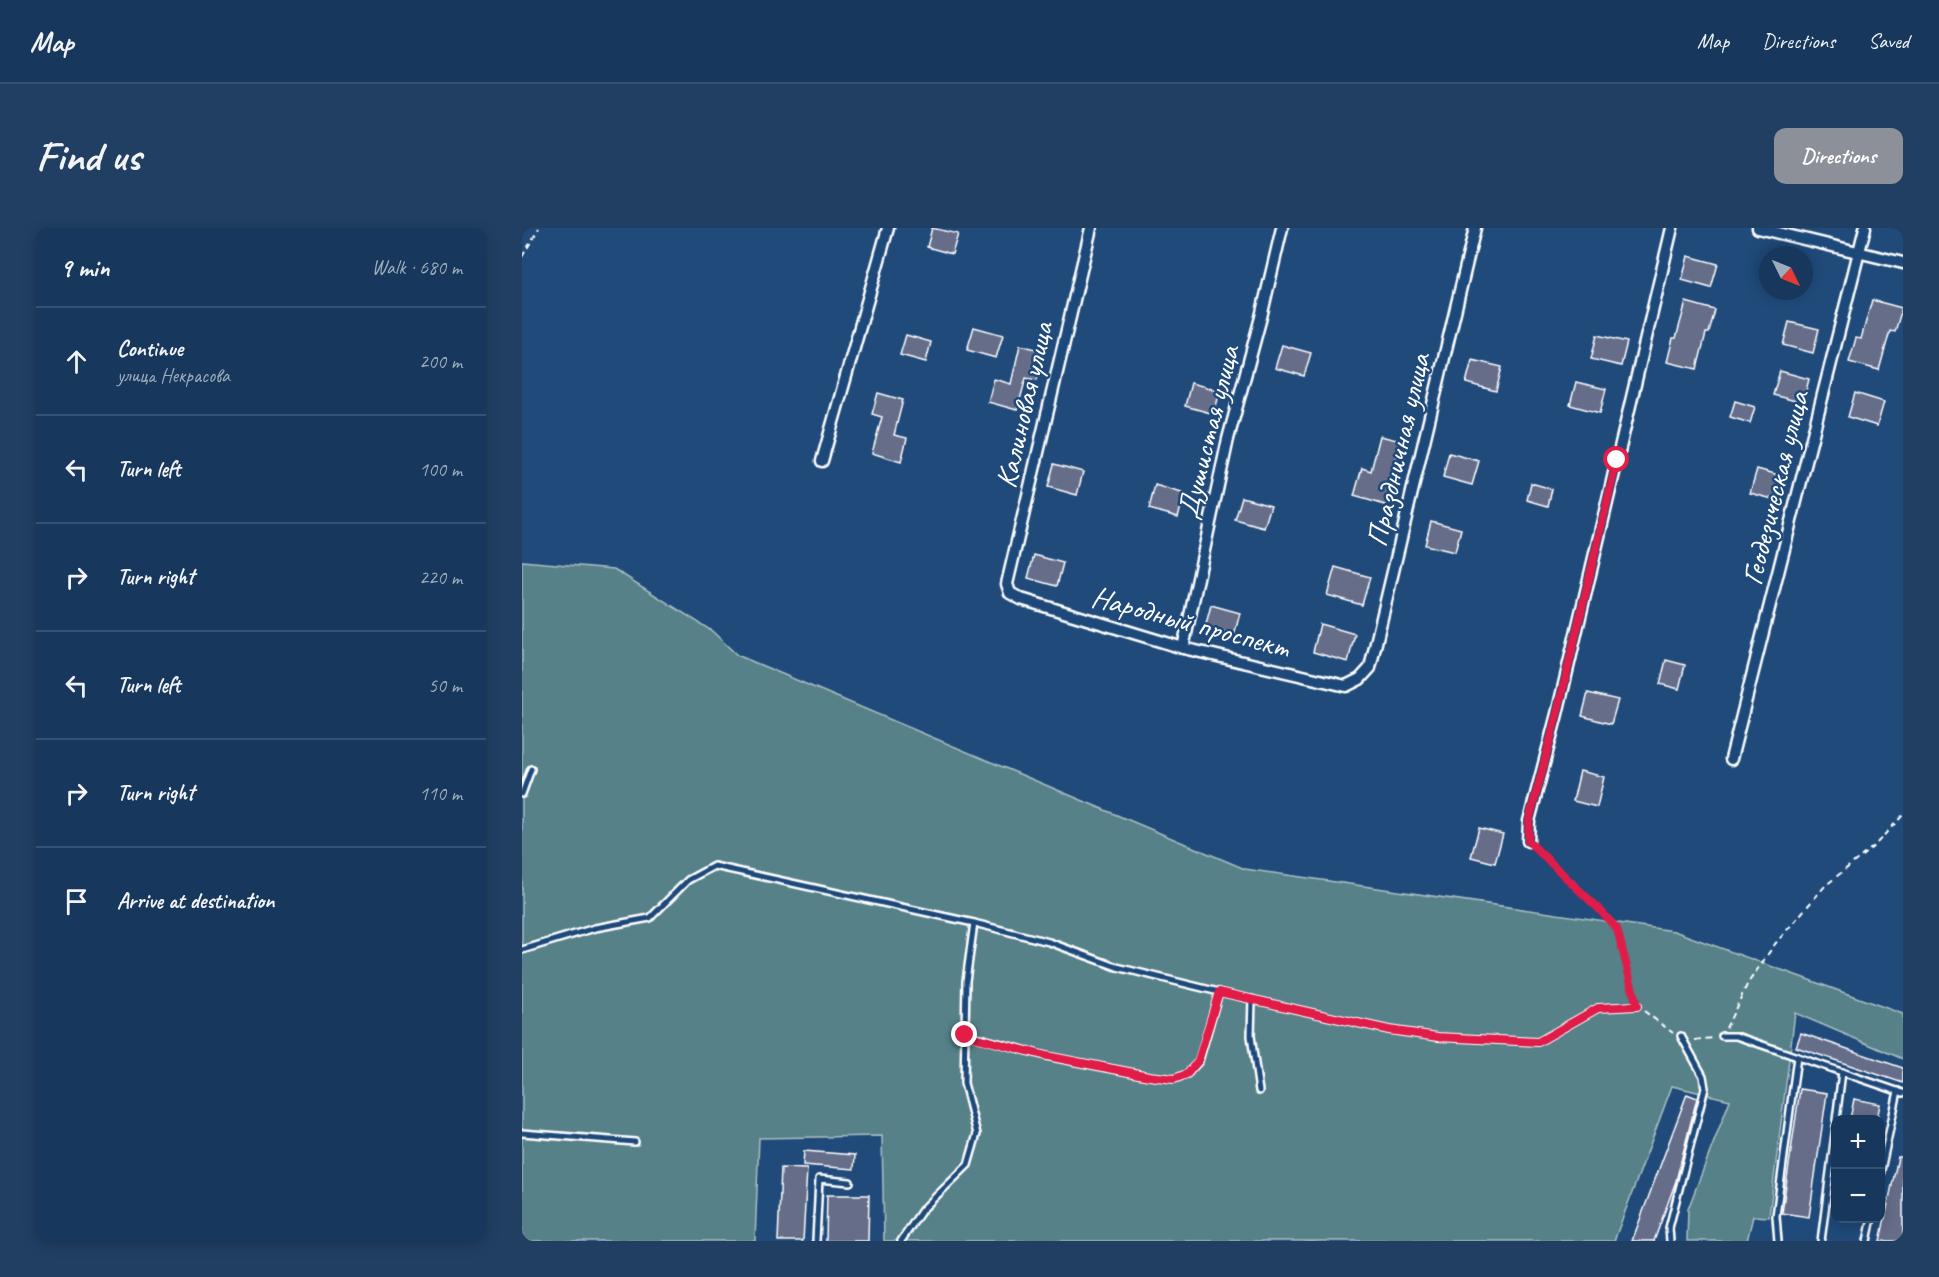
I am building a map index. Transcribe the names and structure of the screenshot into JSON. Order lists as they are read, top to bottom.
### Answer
{
  "streets": {
    "street": [
      "Калиновая улица",
      "Душистая улица",
      "Праздничная улица",
      "Геодезическая улица",
      "Народный проспект"
    ]
  },
  "crossings": [
    ["Калиновая улица", "Народный проспект"],
    ["Душистая улица", "Народный проспект"],
    ["Праздничная улица", "Народный проспект"]
  ],
  "north": "bottom right",
  "page": {
    "header": "Map",
    "nav": ["Map", "Directions", "Saved"],
    "buttons": "Directions",
    "title": "Find us",
    "heading": ["9 min", "Walk · 680 m"],
    "list": [
      ["Continue", "улица Некрасова", "200 m"],
      ["Turn left", "100 m"],
      ["Turn right", "220 m"],
      ["Turn left", "50 m"],
      ["Turn right", "110 m"],
      "Arrive at destination"
    ],
    "map_buttons": ["+", "−"]
  }
}
